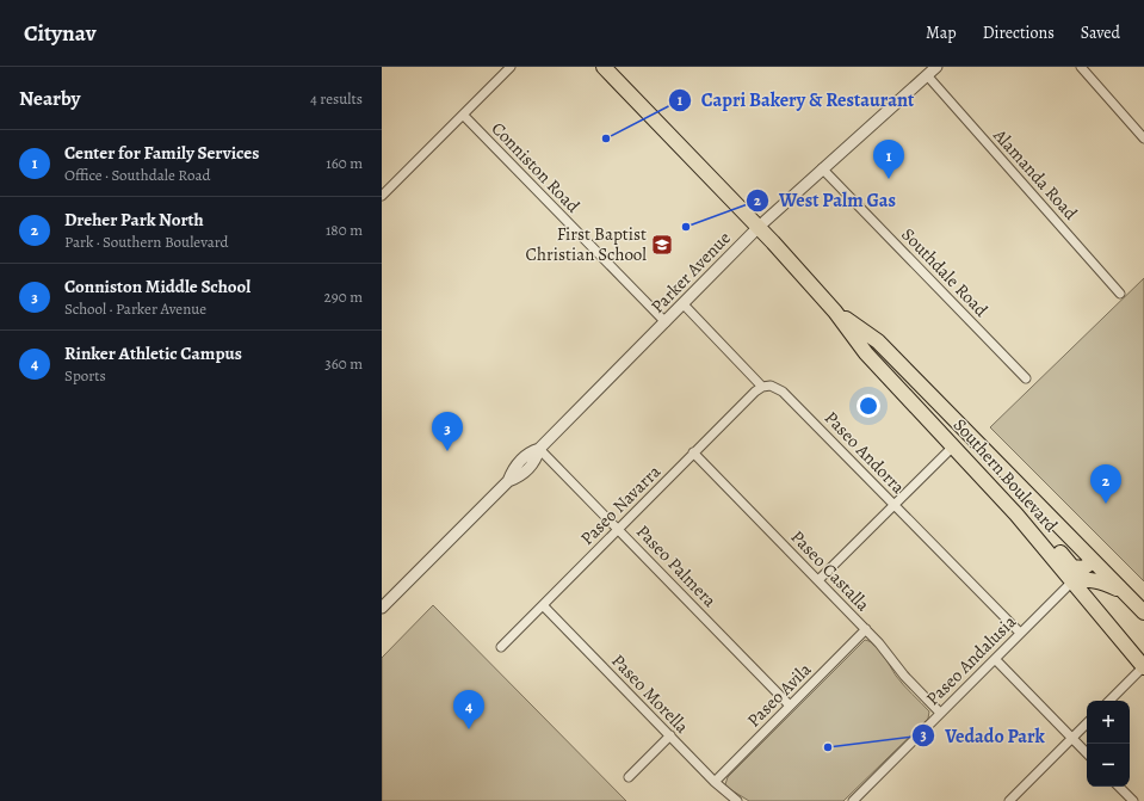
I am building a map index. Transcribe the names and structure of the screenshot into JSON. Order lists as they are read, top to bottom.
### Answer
{
  "streets": {
    "main road": ["Southern Boulevard"],
    "street": [
      "Conniston Road",
      "Alamanda Road",
      "Parker Avenue",
      "Southdale Road",
      "Paseo Andorra",
      "Paseo Navarra",
      "Paseo Palmera",
      "Paseo Castalla",
      "Paseo Andalusia",
      "Paseo Morella",
      "Paseo Avila"
    ]
  },
  "crossings": [
    ["Conniston Road", "Parker Avenue"],
    ["Alamanda Road", "Parker Avenue"],
    ["Parker Avenue", "Southdale Road"],
    ["Parker Avenue", "Southern Boulevard"],
    ["Parker Avenue", "Paseo Palmera"],
    ["Paseo Andorra", "Paseo Navarra"],
    ["Paseo Andorra", "Paseo Andalusia"],
    ["Southern Boulevard", "Paseo Andalusia"],
    ["Paseo Navarra", "Paseo Palmera"],
    ["Paseo Navarra", "Paseo Castalla"],
    ["Paseo Navarra", "Paseo Morella"],
    ["Paseo Palmera", "Paseo Avila"],
    ["Paseo Castalla", "Paseo Andalusia"],
    ["Paseo Castalla", "Paseo Avila"],
    ["Paseo Morella", "Paseo Avila"]
  ],
  "places": {
    "other": ["Capri Bakery & Restaurant", "West Palm Gas", "Vedado Park"],
    "school or university": ["First Baptist Christian School"]
  },
  "page": {
    "header": "Citynav",
    "nav": ["Map", "Directions", "Saved"],
    "heading": ["Nearby", "4 results"],
    "list": [
      {
        "mark": "1",
        "name": "Center for Family Services",
        "note": "Office · Southdale Road",
        "value": "160 m"
      },
      {
        "mark": "2",
        "name": "Dreher Park North",
        "note": "Park · Southern Boulevard",
        "value": "180 m"
      },
      {
        "mark": "3",
        "name": "Conniston Middle School",
        "note": "School · Parker Avenue",
        "value": "290 m"
      },
      {
        "mark": "4",
        "name": "Rinker Athletic Campus",
        "note": "Sports",
        "value": "360 m"
      }
    ],
    "pins": [
      "1",
      "3",
      "2",
      "4"
    ],
    "map_buttons": ["+", "−"]
  }
}
